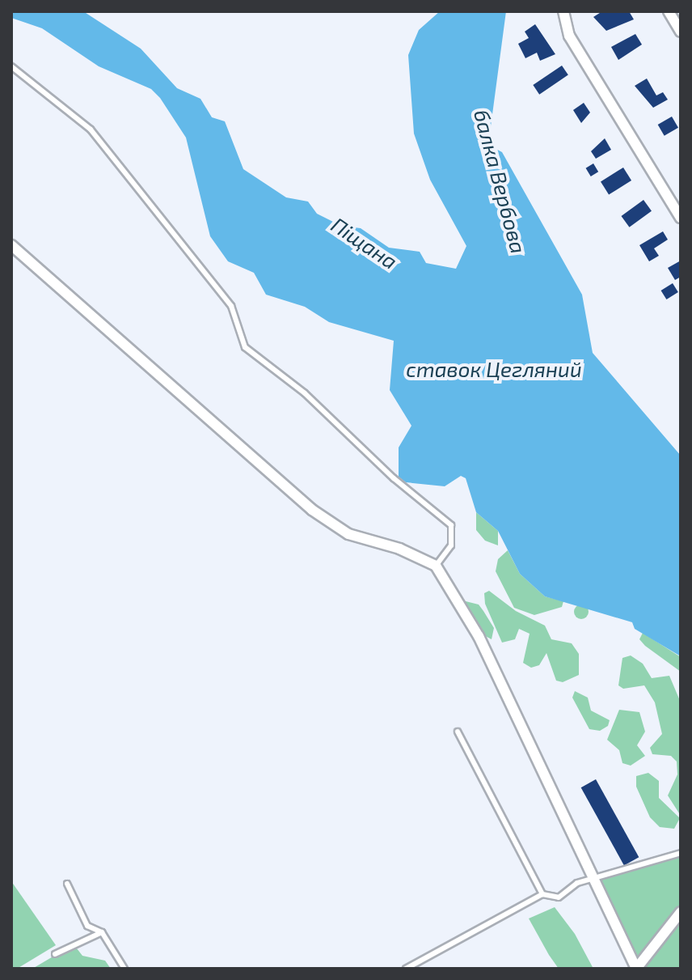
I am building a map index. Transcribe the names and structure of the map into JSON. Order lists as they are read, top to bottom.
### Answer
{
  "water": ["балка Вербова", "Піщана", "ставок Цегляний"]
}
